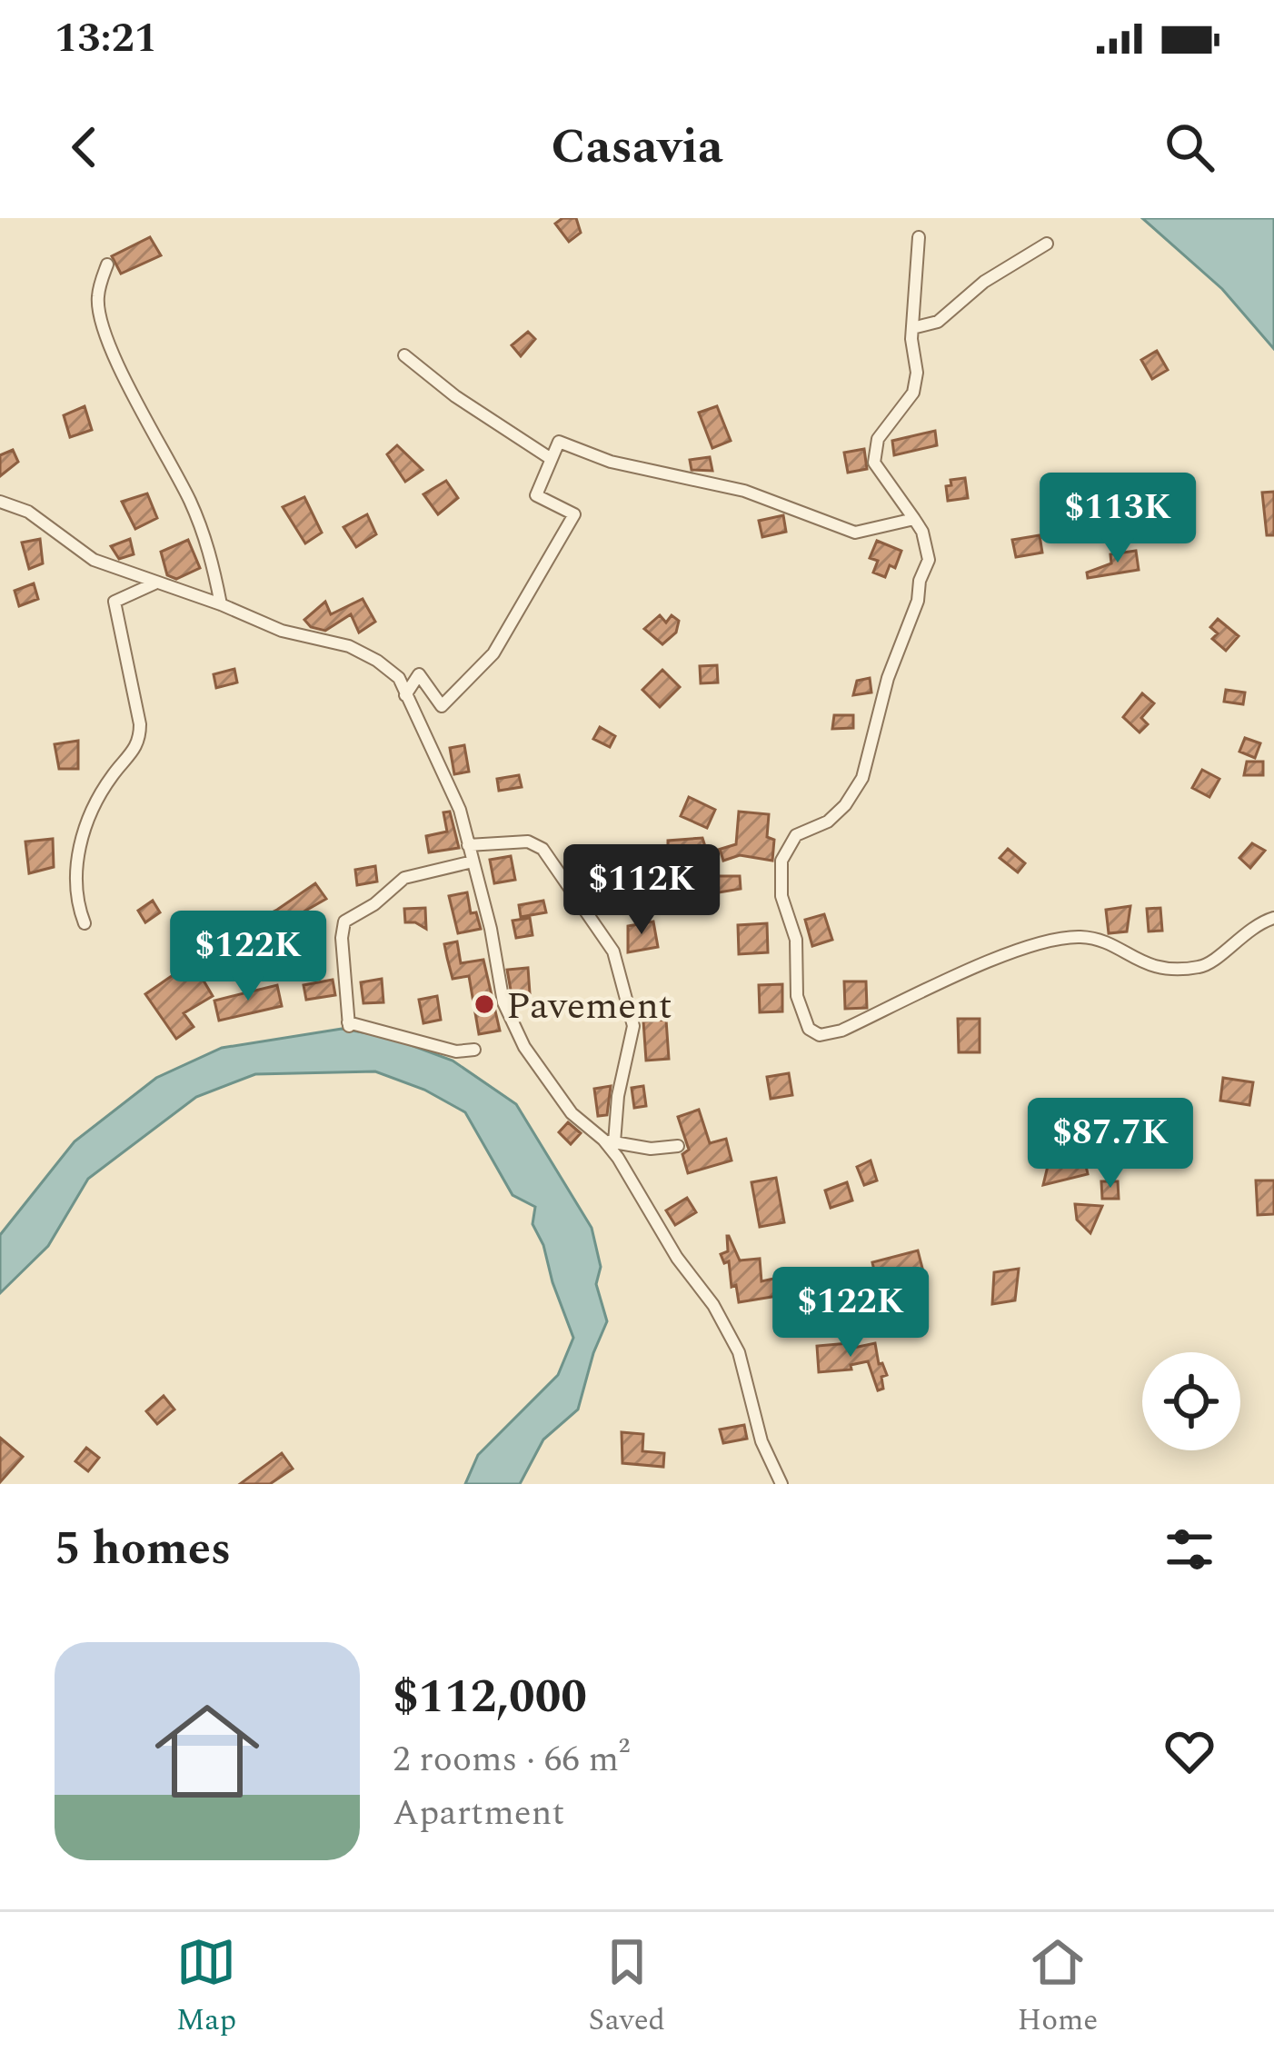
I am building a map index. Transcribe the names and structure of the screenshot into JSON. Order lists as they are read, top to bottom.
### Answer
{
  "places": ["Pavement"],
  "page": {
    "status": "13:21",
    "header": "Casavia",
    "price": [
      "$113K",
      "$112K",
      "$122K",
      "$87.7K",
      "$122K"
    ],
    "heading": "5 homes",
    "list": [
      {
        "name": "$112,000",
        "note": "2 rooms · 66 m² · Apartment"
      }
    ],
    "tabs": ["Map", "Saved", "Home"]
  }
}
